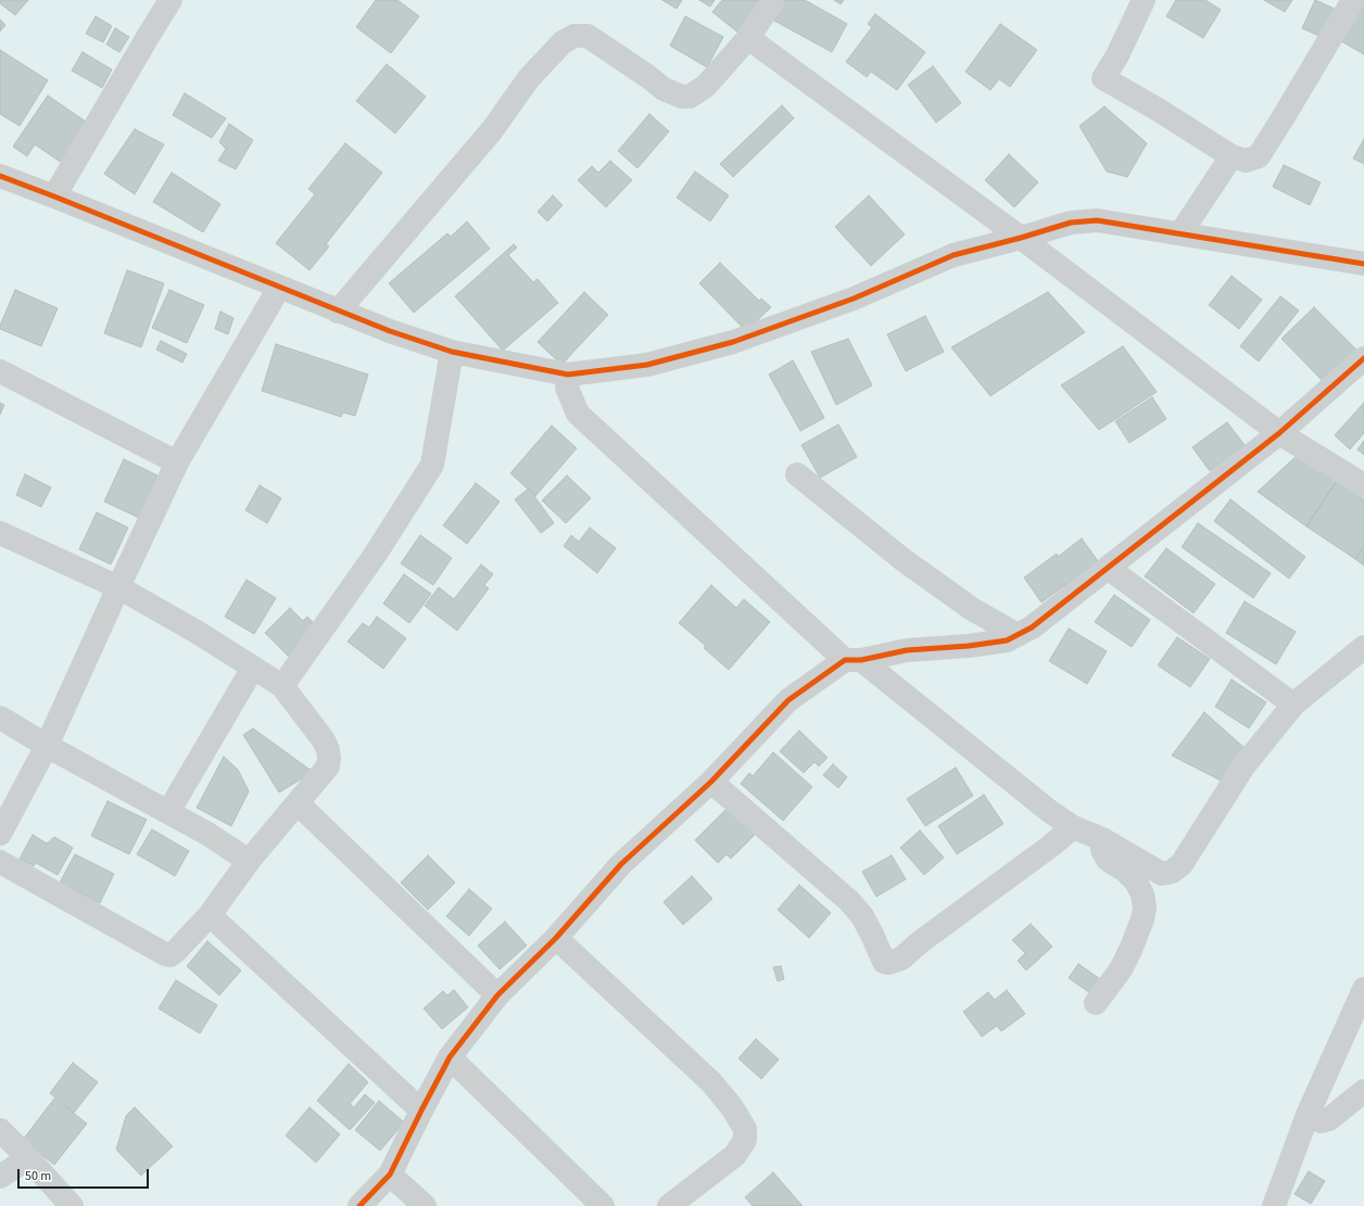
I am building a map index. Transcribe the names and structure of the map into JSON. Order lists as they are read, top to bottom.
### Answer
{
  "scale_bar": "50 m"
}
